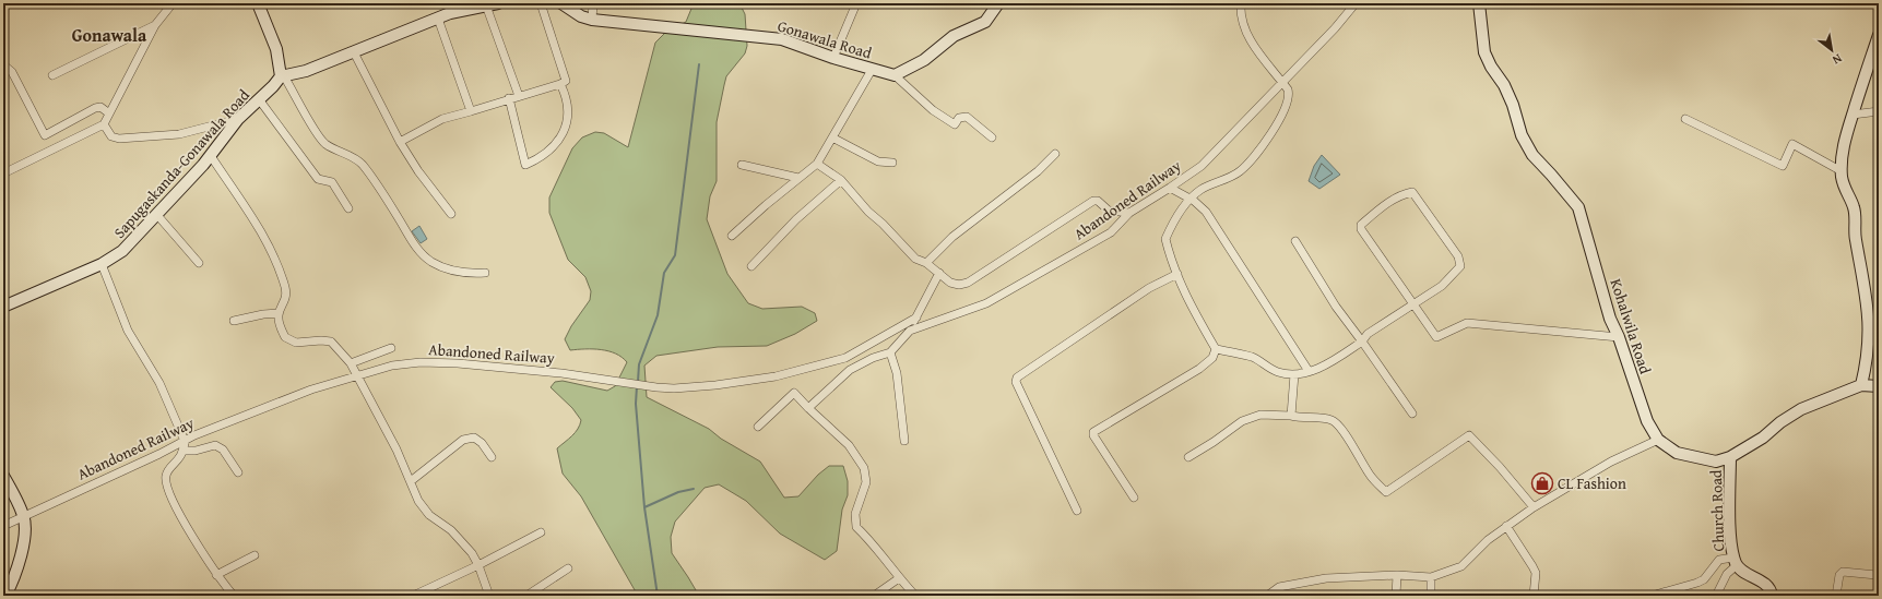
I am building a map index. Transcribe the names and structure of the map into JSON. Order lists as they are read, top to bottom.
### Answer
{
  "streets": {
    "street": [
      "Gonawala Road",
      "Sapugaskanda-Gonawala Road",
      "Abandoned Railway",
      "Kohalwila Road",
      "Church Road"
    ]
  },
  "crossings": [
    ["Kohalwila Road", "Church Road"]
  ],
  "districts": ["Gonawala"],
  "places": {
    "shop": ["CL Fashion"]
  },
  "north": "bottom right"
}
